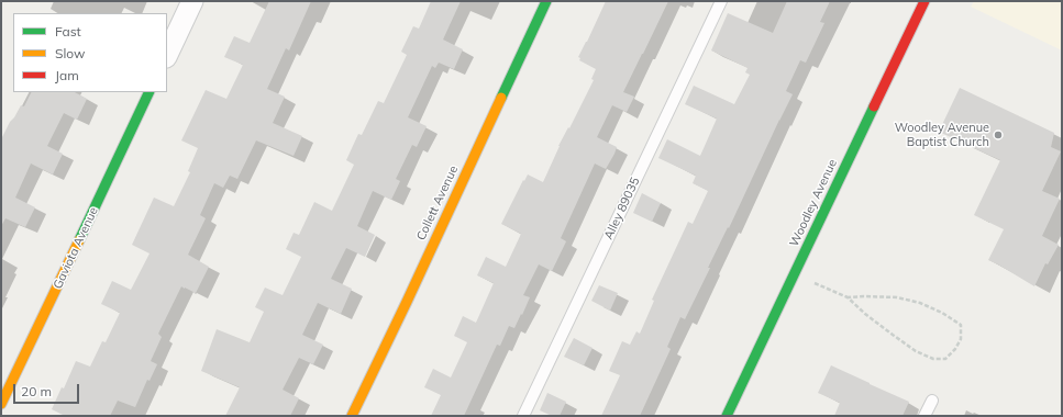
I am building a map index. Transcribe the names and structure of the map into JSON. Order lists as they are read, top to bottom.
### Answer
{
  "streets": {
    "street": ["Collett Avenue", "Woodley Avenue", "Gaviota Avenue"],
    "lane": ["Alley 89035"]
  },
  "places": ["Woodley Avenue Baptist Church"],
  "legend": ["Fast", "Slow", "Jam"],
  "scale_bar": "20 m"
}
